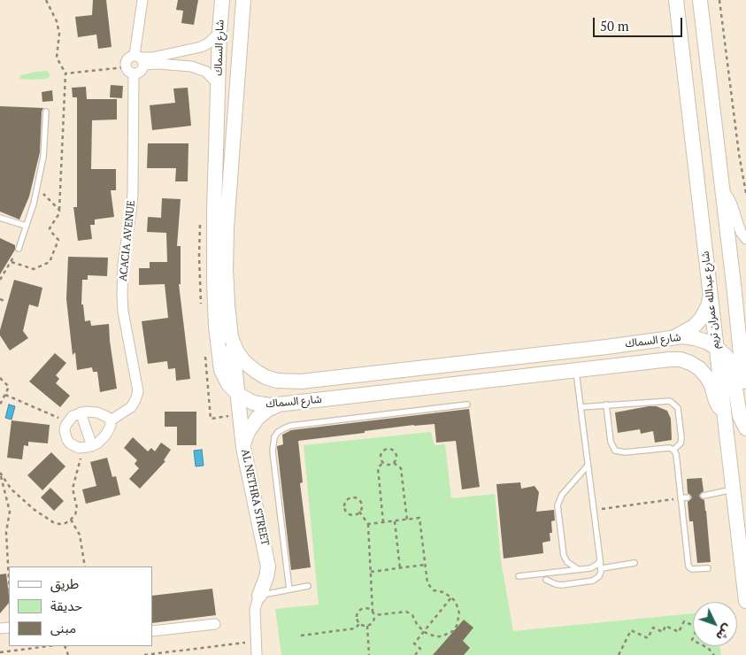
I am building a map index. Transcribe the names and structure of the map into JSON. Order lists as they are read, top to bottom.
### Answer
{
  "streets": {
    "street": [
      "شارع السماك",
      "ACACIA AVENUE",
      "شارع عبدالله عمران تريم",
      "AL NETHRA STREET"
    ]
  },
  "crossings": [
    ["شارع السماك", "شارع عبدالله عمران تريم"],
    ["شارع السماك", "AL NETHRA STREET"]
  ],
  "legend": ["طريق", "حديقة", "مبنى"],
  "scale_bar": "50 m",
  "north": "bottom right"
}
